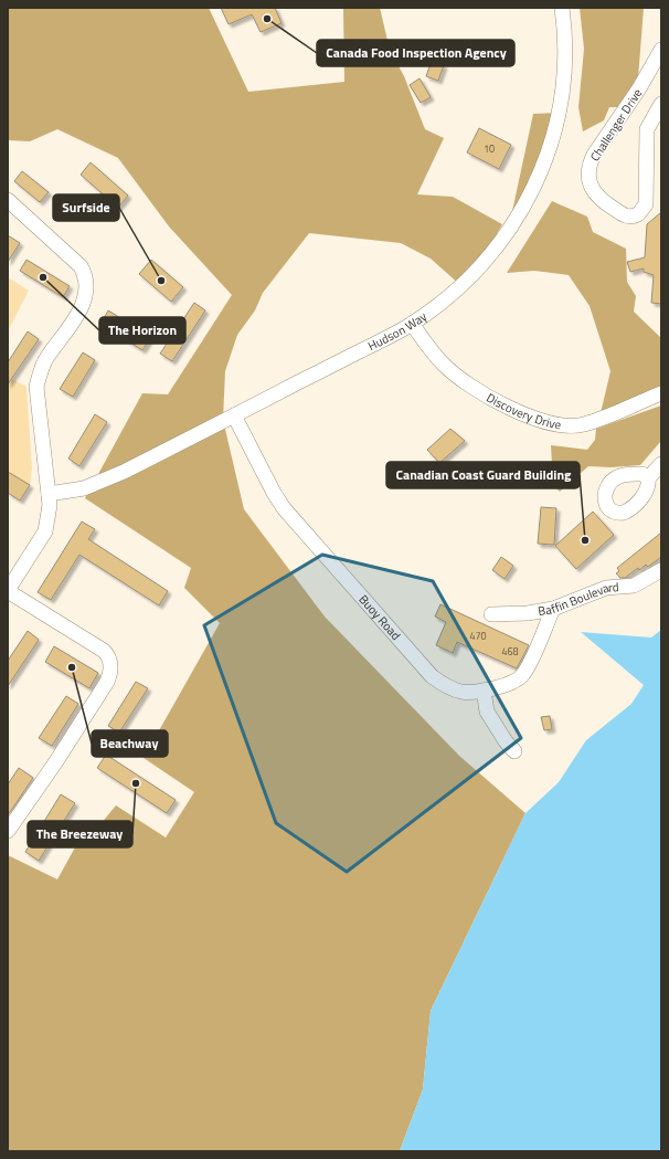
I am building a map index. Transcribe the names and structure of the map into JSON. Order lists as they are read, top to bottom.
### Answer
{
  "streets": {
    "street": [
      "Challenger Drive",
      "Hudson Way",
      "Discovery Drive",
      "Baffin Boulevard",
      "Buoy Road"
    ]
  },
  "crossings": [
    ["Hudson Way", "Discovery Drive"],
    ["Hudson Way", "Buoy Road"],
    ["Baffin Boulevard", "Buoy Road"]
  ],
  "places": [
    "Canada Food Inspection Agency",
    "The Horizon",
    "Surfside",
    "Canadian Coast Guard Building",
    "Beachway",
    "The Breezeway"
  ],
  "house_numbers": ["10", "470", "468"]
}
